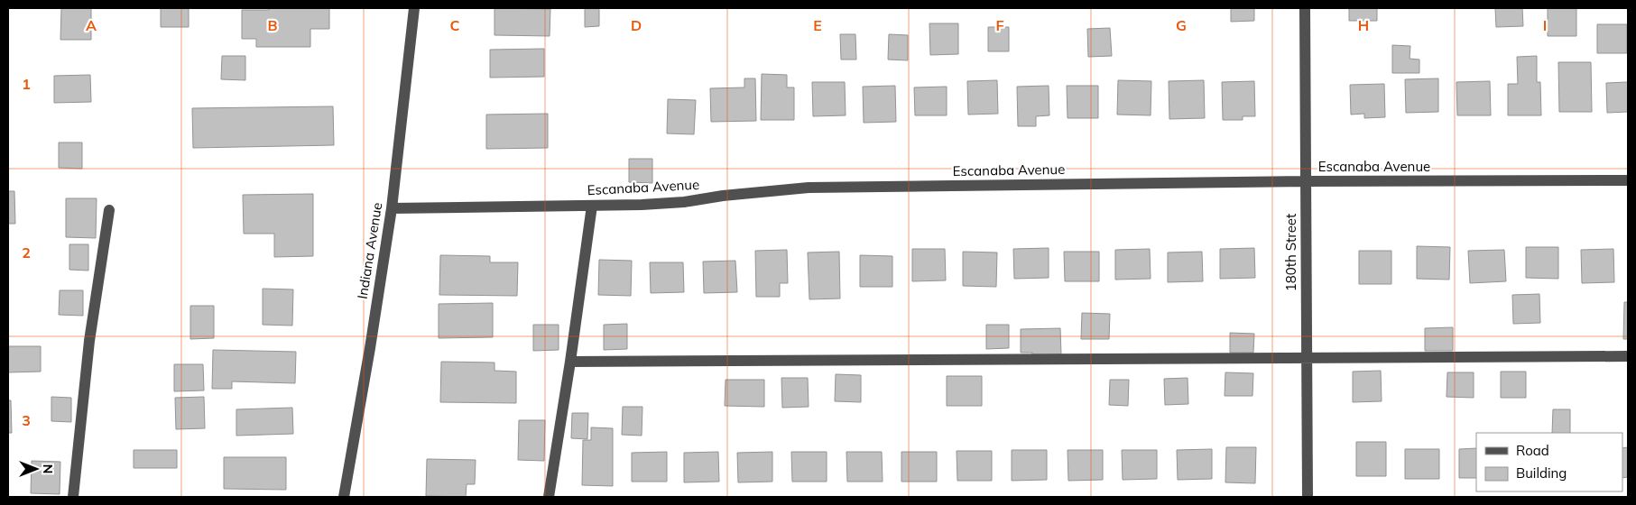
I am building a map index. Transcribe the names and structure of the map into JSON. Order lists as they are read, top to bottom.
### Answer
{
  "streets": {
    "street": ["Escanaba Avenue", "Indiana Avenue", "180th Street"]
  },
  "crossings": [
    ["Escanaba Avenue", "Indiana Avenue"],
    ["Escanaba Avenue", "180th Street"]
  ],
  "legend": ["Road", "Building"],
  "north": "right",
  "grid": {
    "columns": [
      "A",
      "B",
      "C",
      "D",
      "E",
      "F",
      "G",
      "H",
      "I"
    ],
    "rows": ["1", "2", "3"]
  }
}
